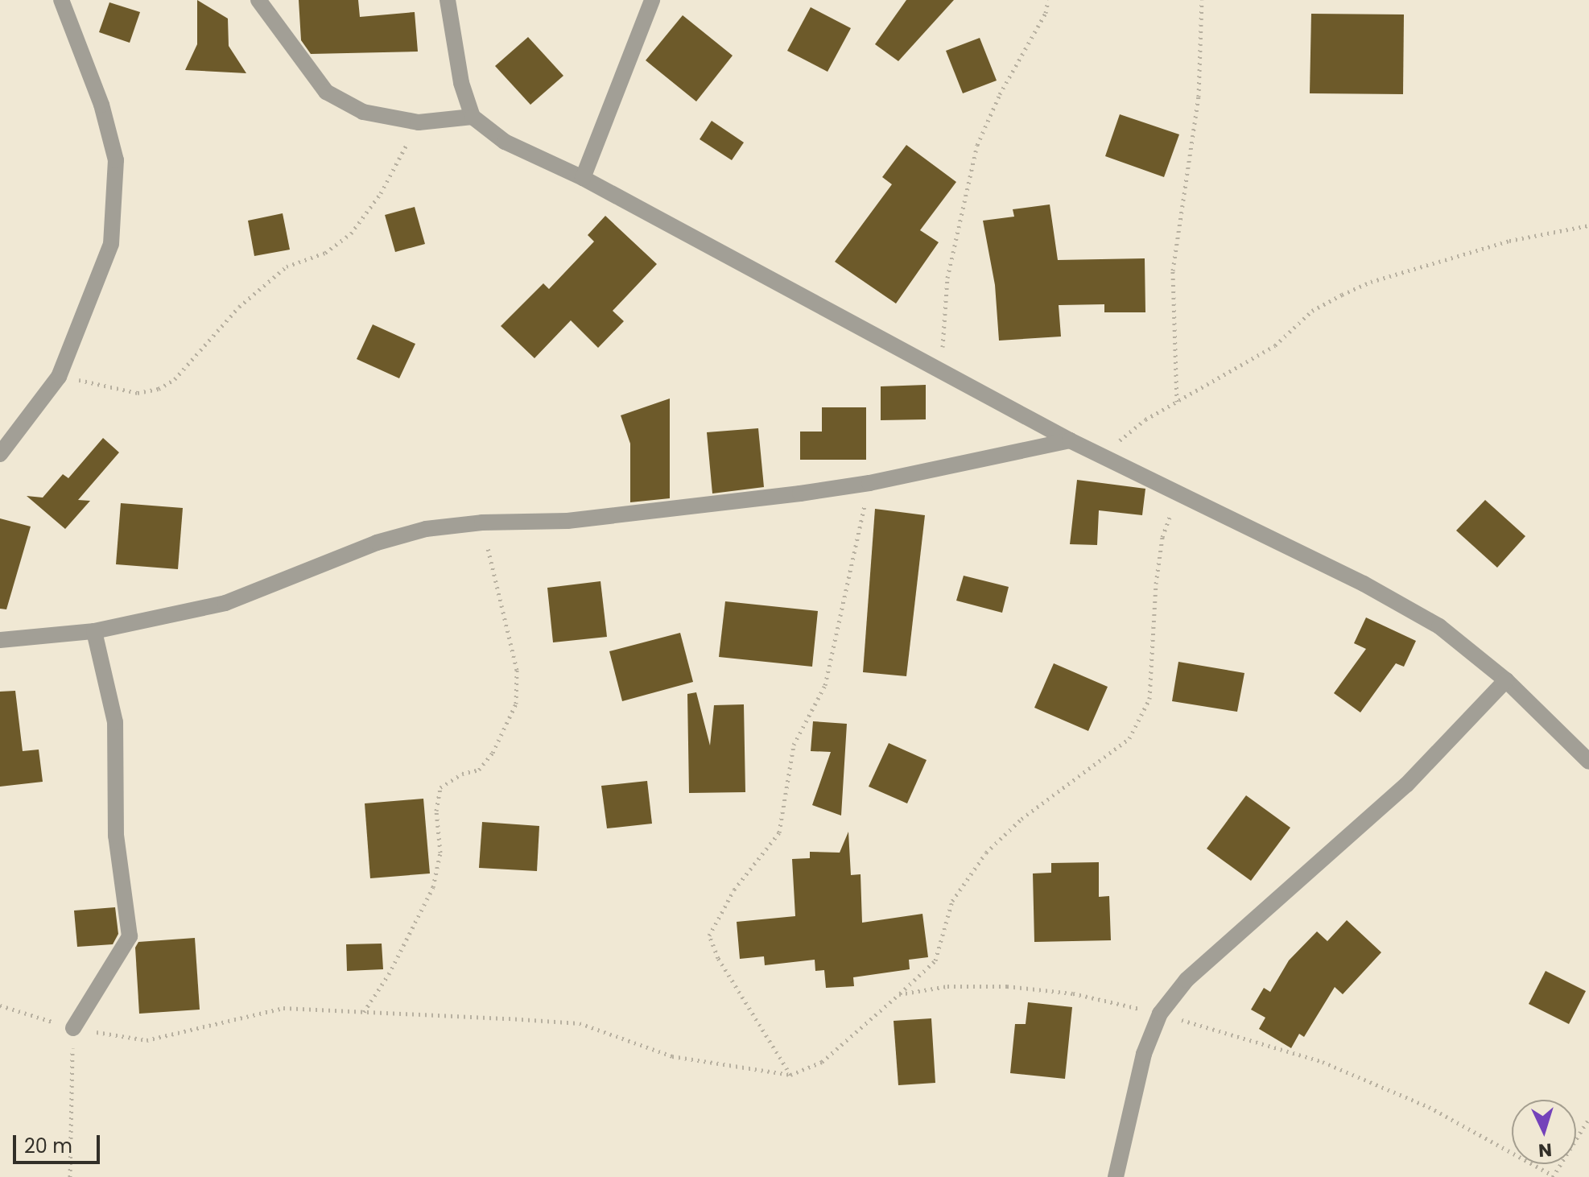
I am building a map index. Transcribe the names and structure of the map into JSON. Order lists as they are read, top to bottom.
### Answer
{
  "scale_bar": "20 m",
  "north": "bottom"
}
